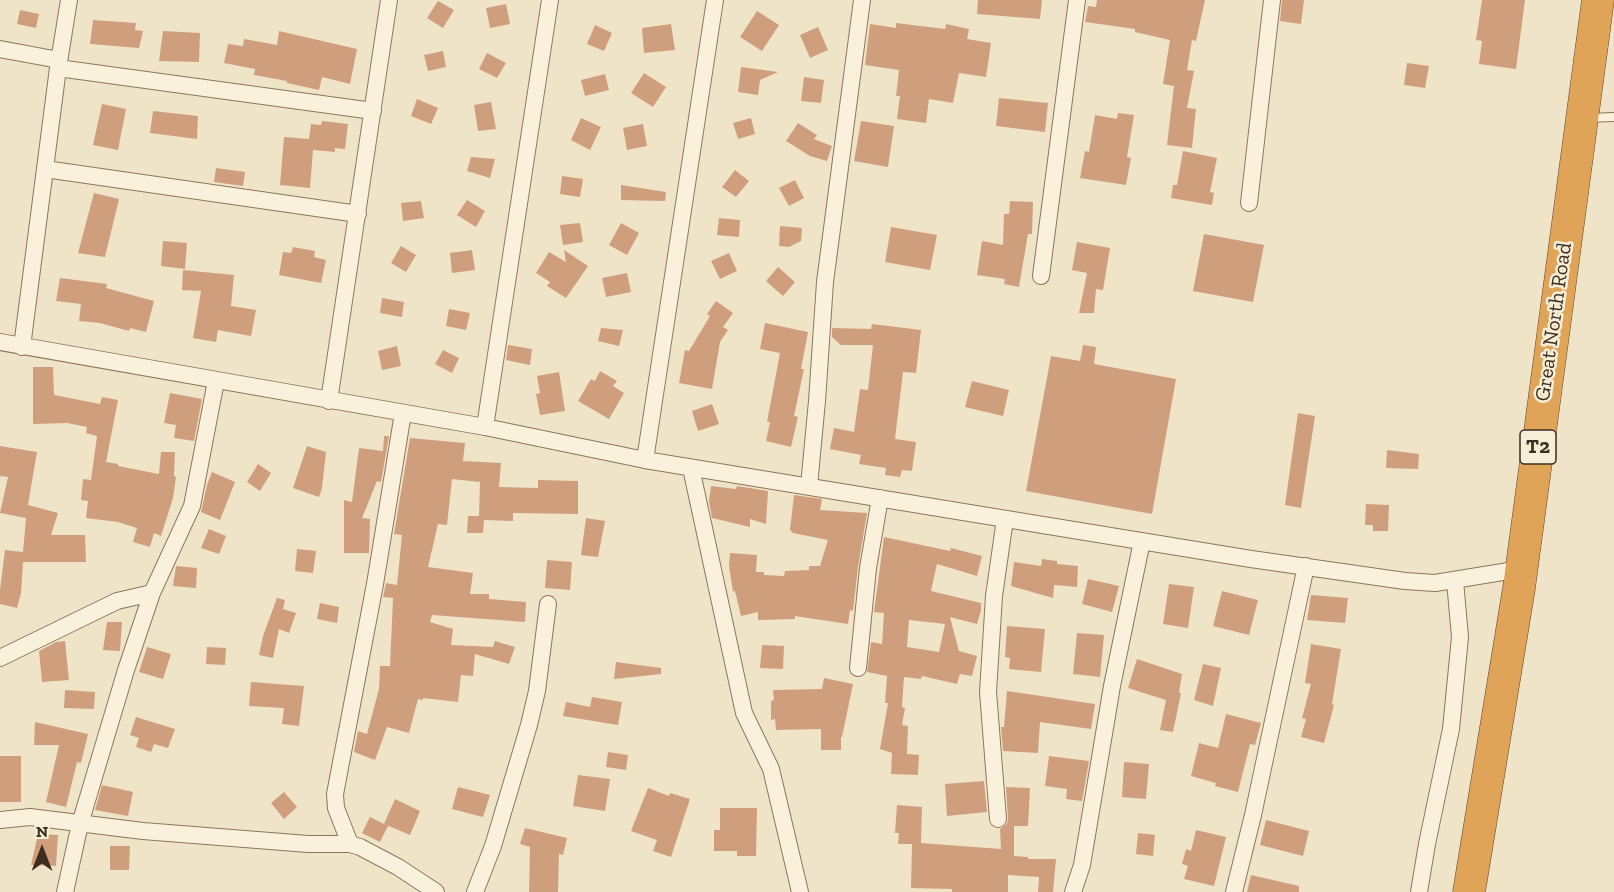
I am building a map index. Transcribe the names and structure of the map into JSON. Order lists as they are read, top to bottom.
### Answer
{
  "streets": {
    "highway": ["Great North Road", "T2"]
  },
  "north": "top"
}
